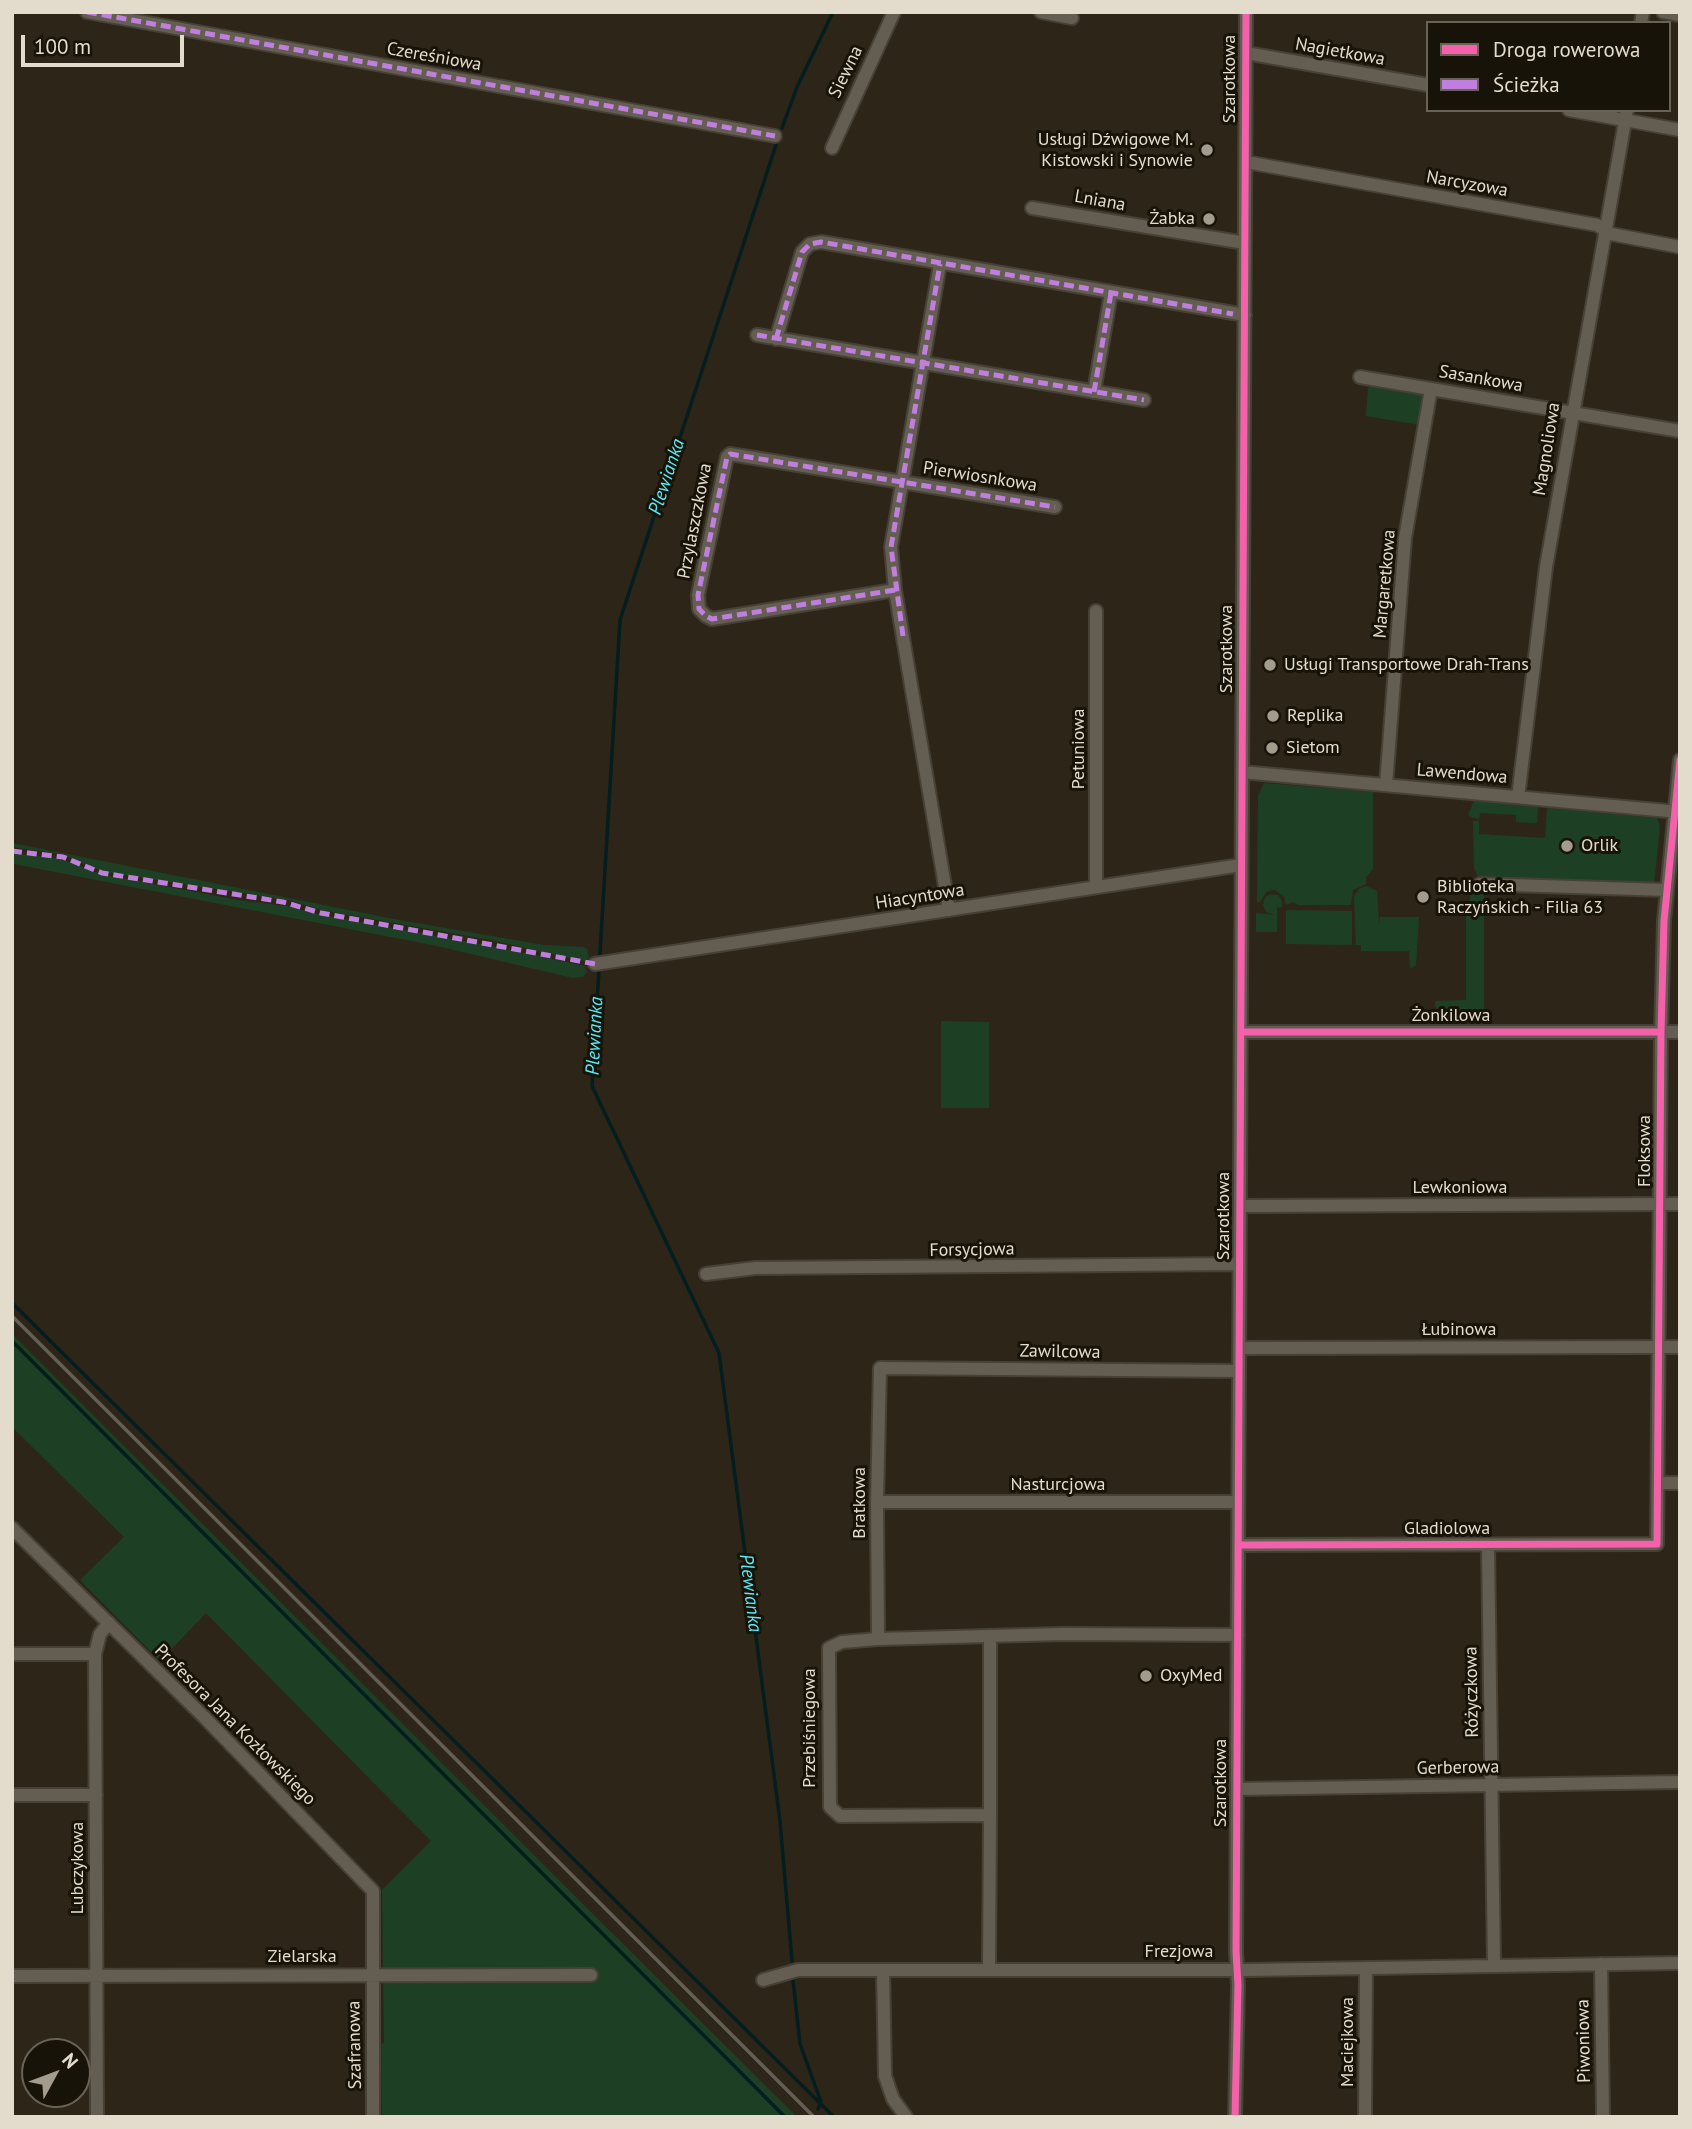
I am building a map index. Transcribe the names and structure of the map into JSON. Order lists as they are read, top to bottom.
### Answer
{
  "streets": {
    "street": [
      "Nagietkowa",
      "Czereśniowa",
      "Siewna",
      "Szarotkowa",
      "Narcyzowa",
      "Lniana",
      "Sasankowa",
      "Magnoliowa",
      "Pierwiosnkowa",
      "Przylaszczkowa",
      "Margaretkowa",
      "Petuniowa",
      "Lawendowa",
      "Hiacyntowa",
      "Żonkilowa",
      "Floksowa",
      "Lewkoniowa",
      "Forsycjowa",
      "Łubinowa",
      "Zawilcowa",
      "Nasturcjowa",
      "Bratkowa",
      "Gladiolowa",
      "Różyczkowa",
      "Profesora Jana Kozłowskiego",
      "Przebiśniegowa",
      "Gerberowa",
      "Lubczykowa",
      "Frezjowa",
      "Zielarska",
      "Piwoniowa",
      "Maciejkowa",
      "Szafranowa"
    ]
  },
  "crossings": [
    ["Nagietkowa", "Szarotkowa"],
    ["Szarotkowa", "Narcyzowa"],
    ["Szarotkowa", "Lniana"],
    ["Szarotkowa", "Lawendowa"],
    ["Szarotkowa", "Hiacyntowa"],
    ["Szarotkowa", "Żonkilowa"],
    ["Szarotkowa", "Lewkoniowa"],
    ["Szarotkowa", "Forsycjowa"],
    ["Szarotkowa", "Łubinowa"],
    ["Szarotkowa", "Zawilcowa"],
    ["Szarotkowa", "Nasturcjowa"],
    ["Szarotkowa", "Gladiolowa"],
    ["Szarotkowa", "Przebiśniegowa"],
    ["Szarotkowa", "Gerberowa"],
    ["Szarotkowa", "Frezjowa"],
    ["Narcyzowa", "Magnoliowa"],
    ["Sasankowa", "Magnoliowa"],
    ["Sasankowa", "Margaretkowa"],
    ["Magnoliowa", "Lawendowa"],
    ["Pierwiosnkowa", "Przylaszczkowa"],
    ["Margaretkowa", "Lawendowa"],
    ["Petuniowa", "Hiacyntowa"],
    ["Lawendowa", "Floksowa"],
    ["Żonkilowa", "Floksowa"],
    ["Floksowa", "Lewkoniowa"],
    ["Floksowa", "Łubinowa"],
    ["Floksowa", "Gladiolowa"],
    ["Zawilcowa", "Bratkowa"],
    ["Nasturcjowa", "Bratkowa"],
    ["Bratkowa", "Przebiśniegowa"],
    ["Gladiolowa", "Różyczkowa"],
    ["Różyczkowa", "Gerberowa"],
    ["Różyczkowa", "Frezjowa"],
    ["Profesora Jana Kozłowskiego", "Lubczykowa"],
    ["Profesora Jana Kozłowskiego", "Zielarska"],
    ["Profesora Jana Kozłowskiego", "Szafranowa"],
    ["Lubczykowa", "Zielarska"],
    ["Frezjowa", "Piwoniowa"],
    ["Frezjowa", "Maciejkowa"],
    ["Zielarska", "Szafranowa"]
  ],
  "water": ["Plewianka"],
  "places": [
    "Usługi Dźwigowe M. Kistowski i Synowie",
    "Żabka",
    "Usługi Transportowe Drah-Trans",
    "Replika",
    "Sietom",
    "Orlik",
    "Biblioteka Raczyńskich - Filia 63",
    "OxyMed"
  ],
  "legend": ["Droga rowerowa", "Ścieżka"],
  "scale_bar": "100 m",
  "north": "top right"
}
